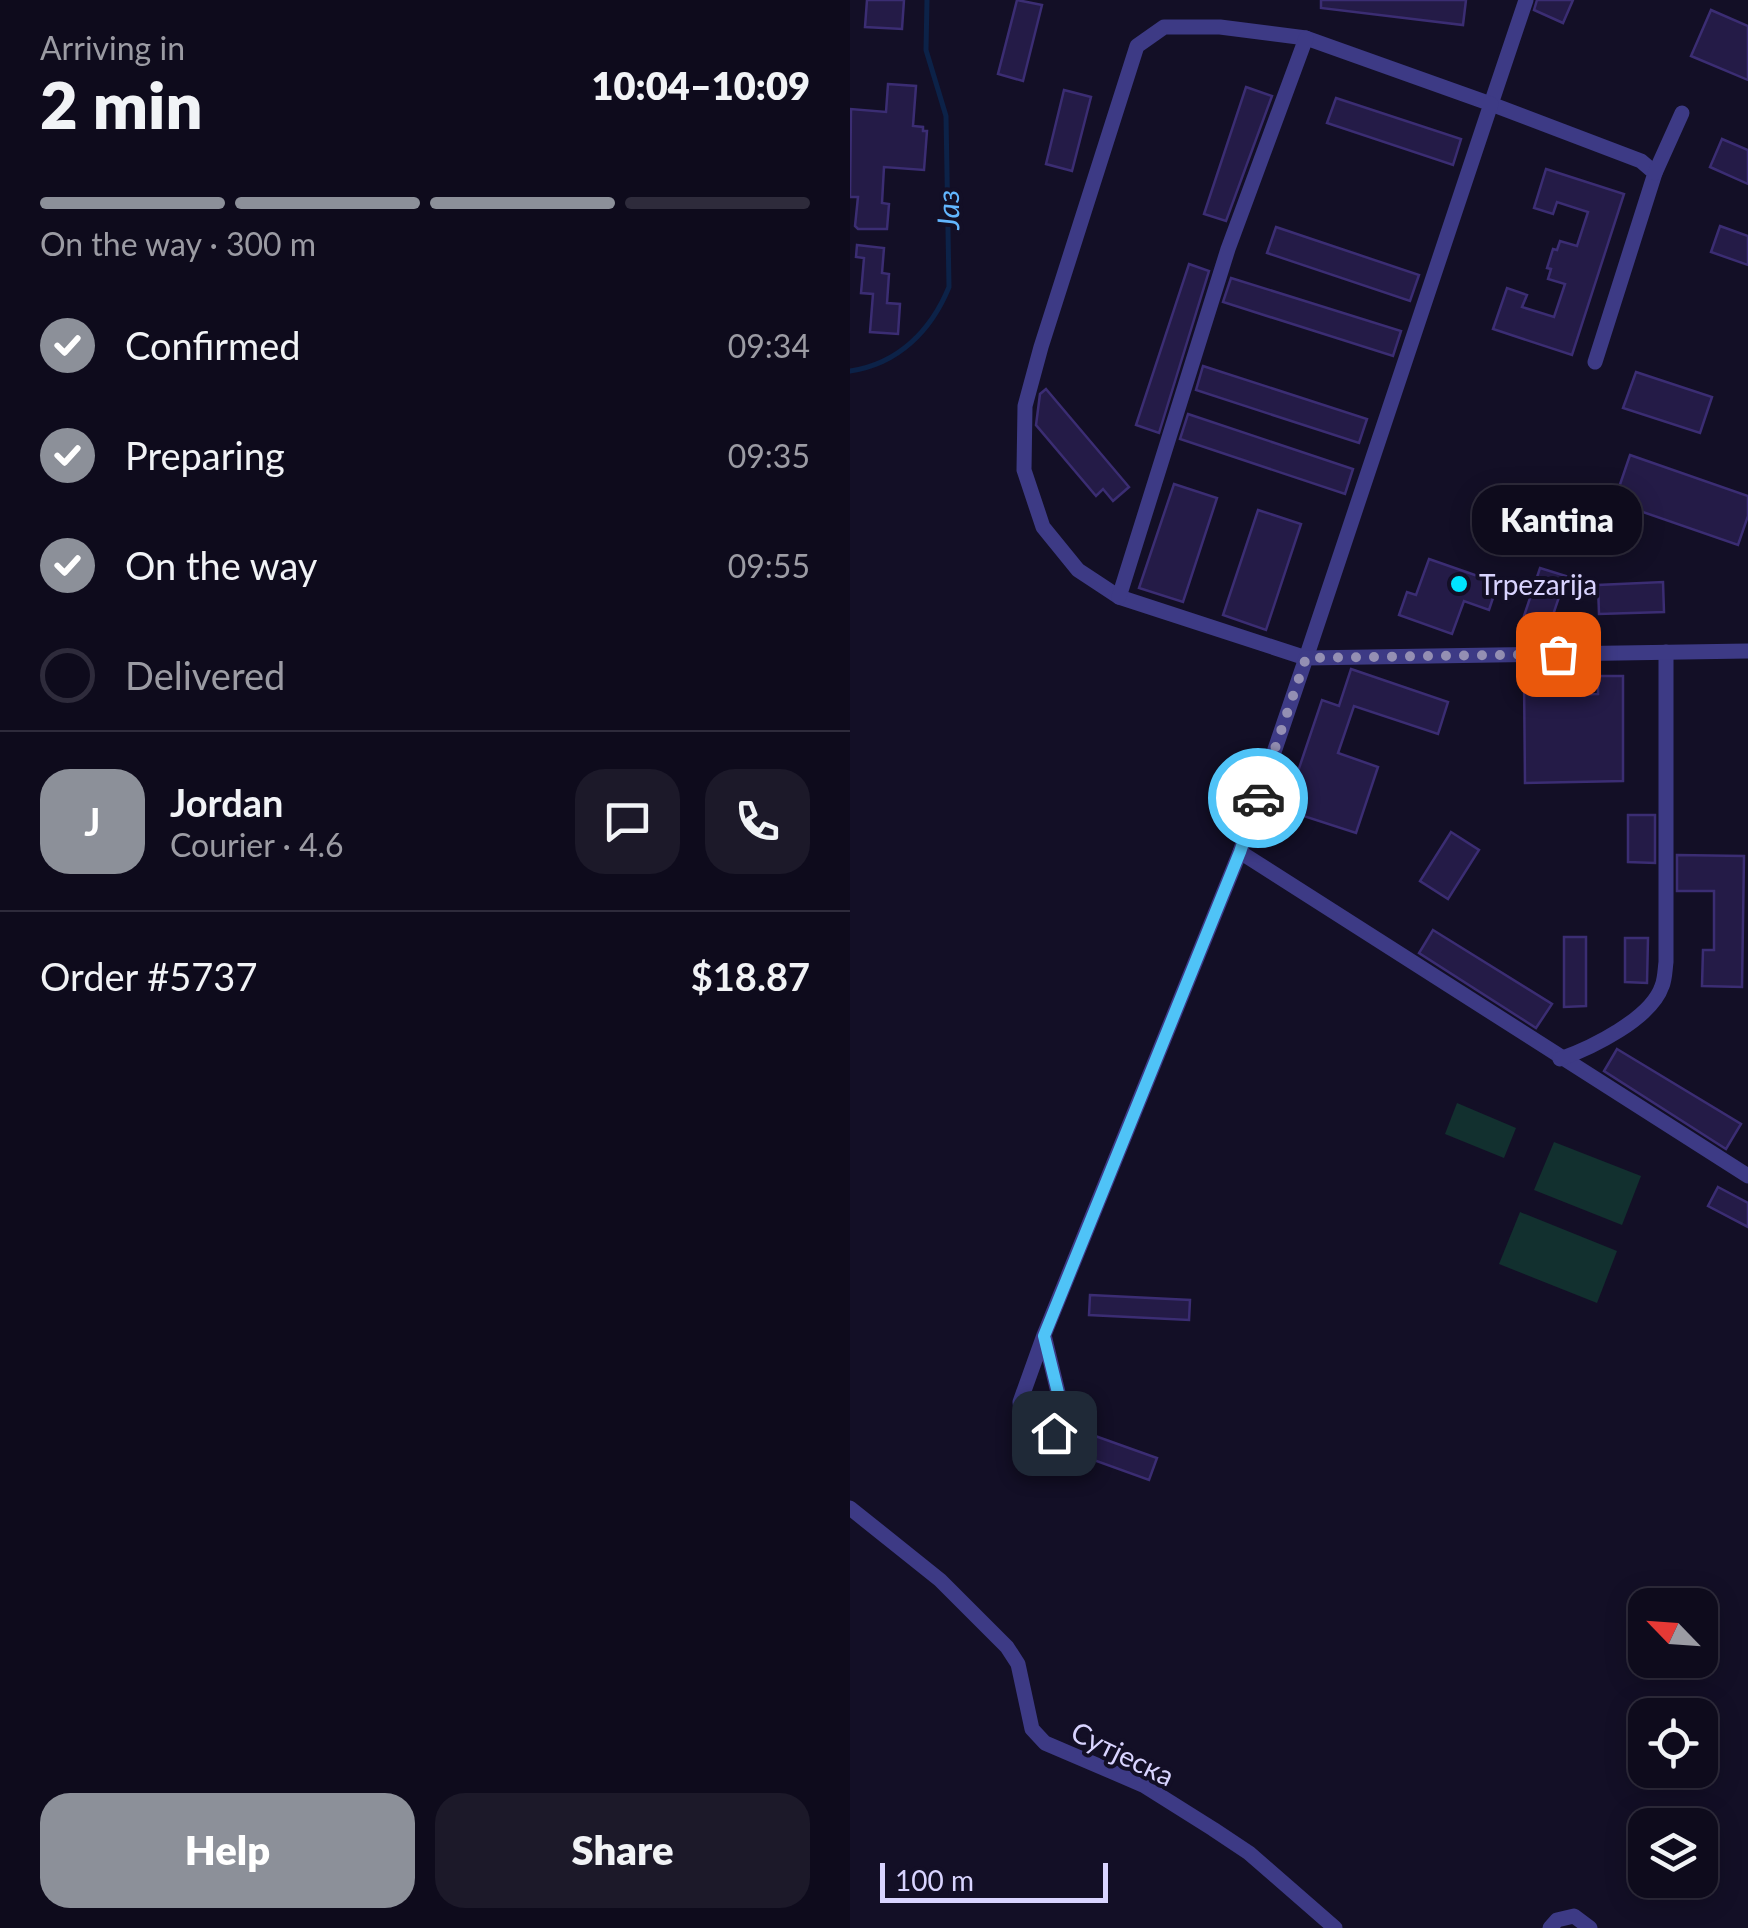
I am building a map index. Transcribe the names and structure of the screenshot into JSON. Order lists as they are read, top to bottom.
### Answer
{
  "streets": {
    "street": ["Сутјеска"]
  },
  "water": ["Јаз"],
  "places": ["Trpezarija", "Kantina"],
  "scale_bar": "100 m",
  "north": "top left",
  "page": {
    "heading": ["2 min", "Arriving in", "10:04–10:09"],
    "panel": [
      "Jordan",
      "Courier · 4.6",
      "Order #5737",
      "$18.87"
    ],
    "bar": "On the way · 300 m",
    "list": [
      ["Confirmed", "09:34"],
      ["Preparing", "09:35"],
      ["On the way", "09:55"],
      "Delivered"
    ],
    "bubble": "Kantina",
    "round": "J",
    "buttons": ["Help", "Share"],
    "scale": "100 m"
  }
}
